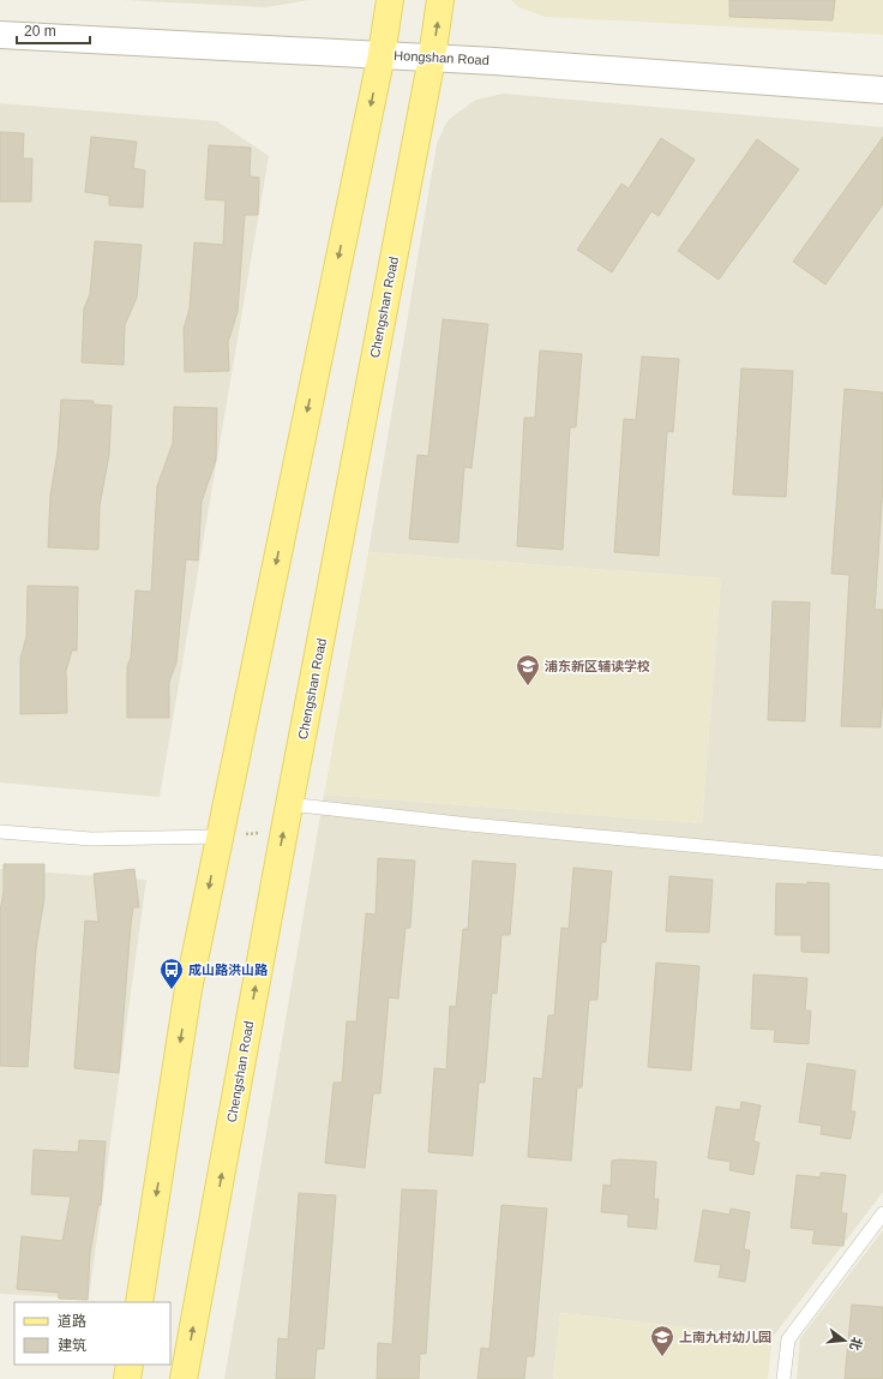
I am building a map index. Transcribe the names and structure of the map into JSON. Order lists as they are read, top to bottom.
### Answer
{
  "streets": {
    "main road": ["Chengshan Road"],
    "street": ["Hongshan Road"]
  },
  "crossings": [
    ["Hongshan Road", "Chengshan Road"]
  ],
  "places": {
    "school or university": ["浦东新区辅读学校", "上南九村幼儿园"],
    "bus stop": ["成山路洪山路"]
  },
  "legend": ["道路", "建筑"],
  "scale_bar": "20 m",
  "north": "right"
}
